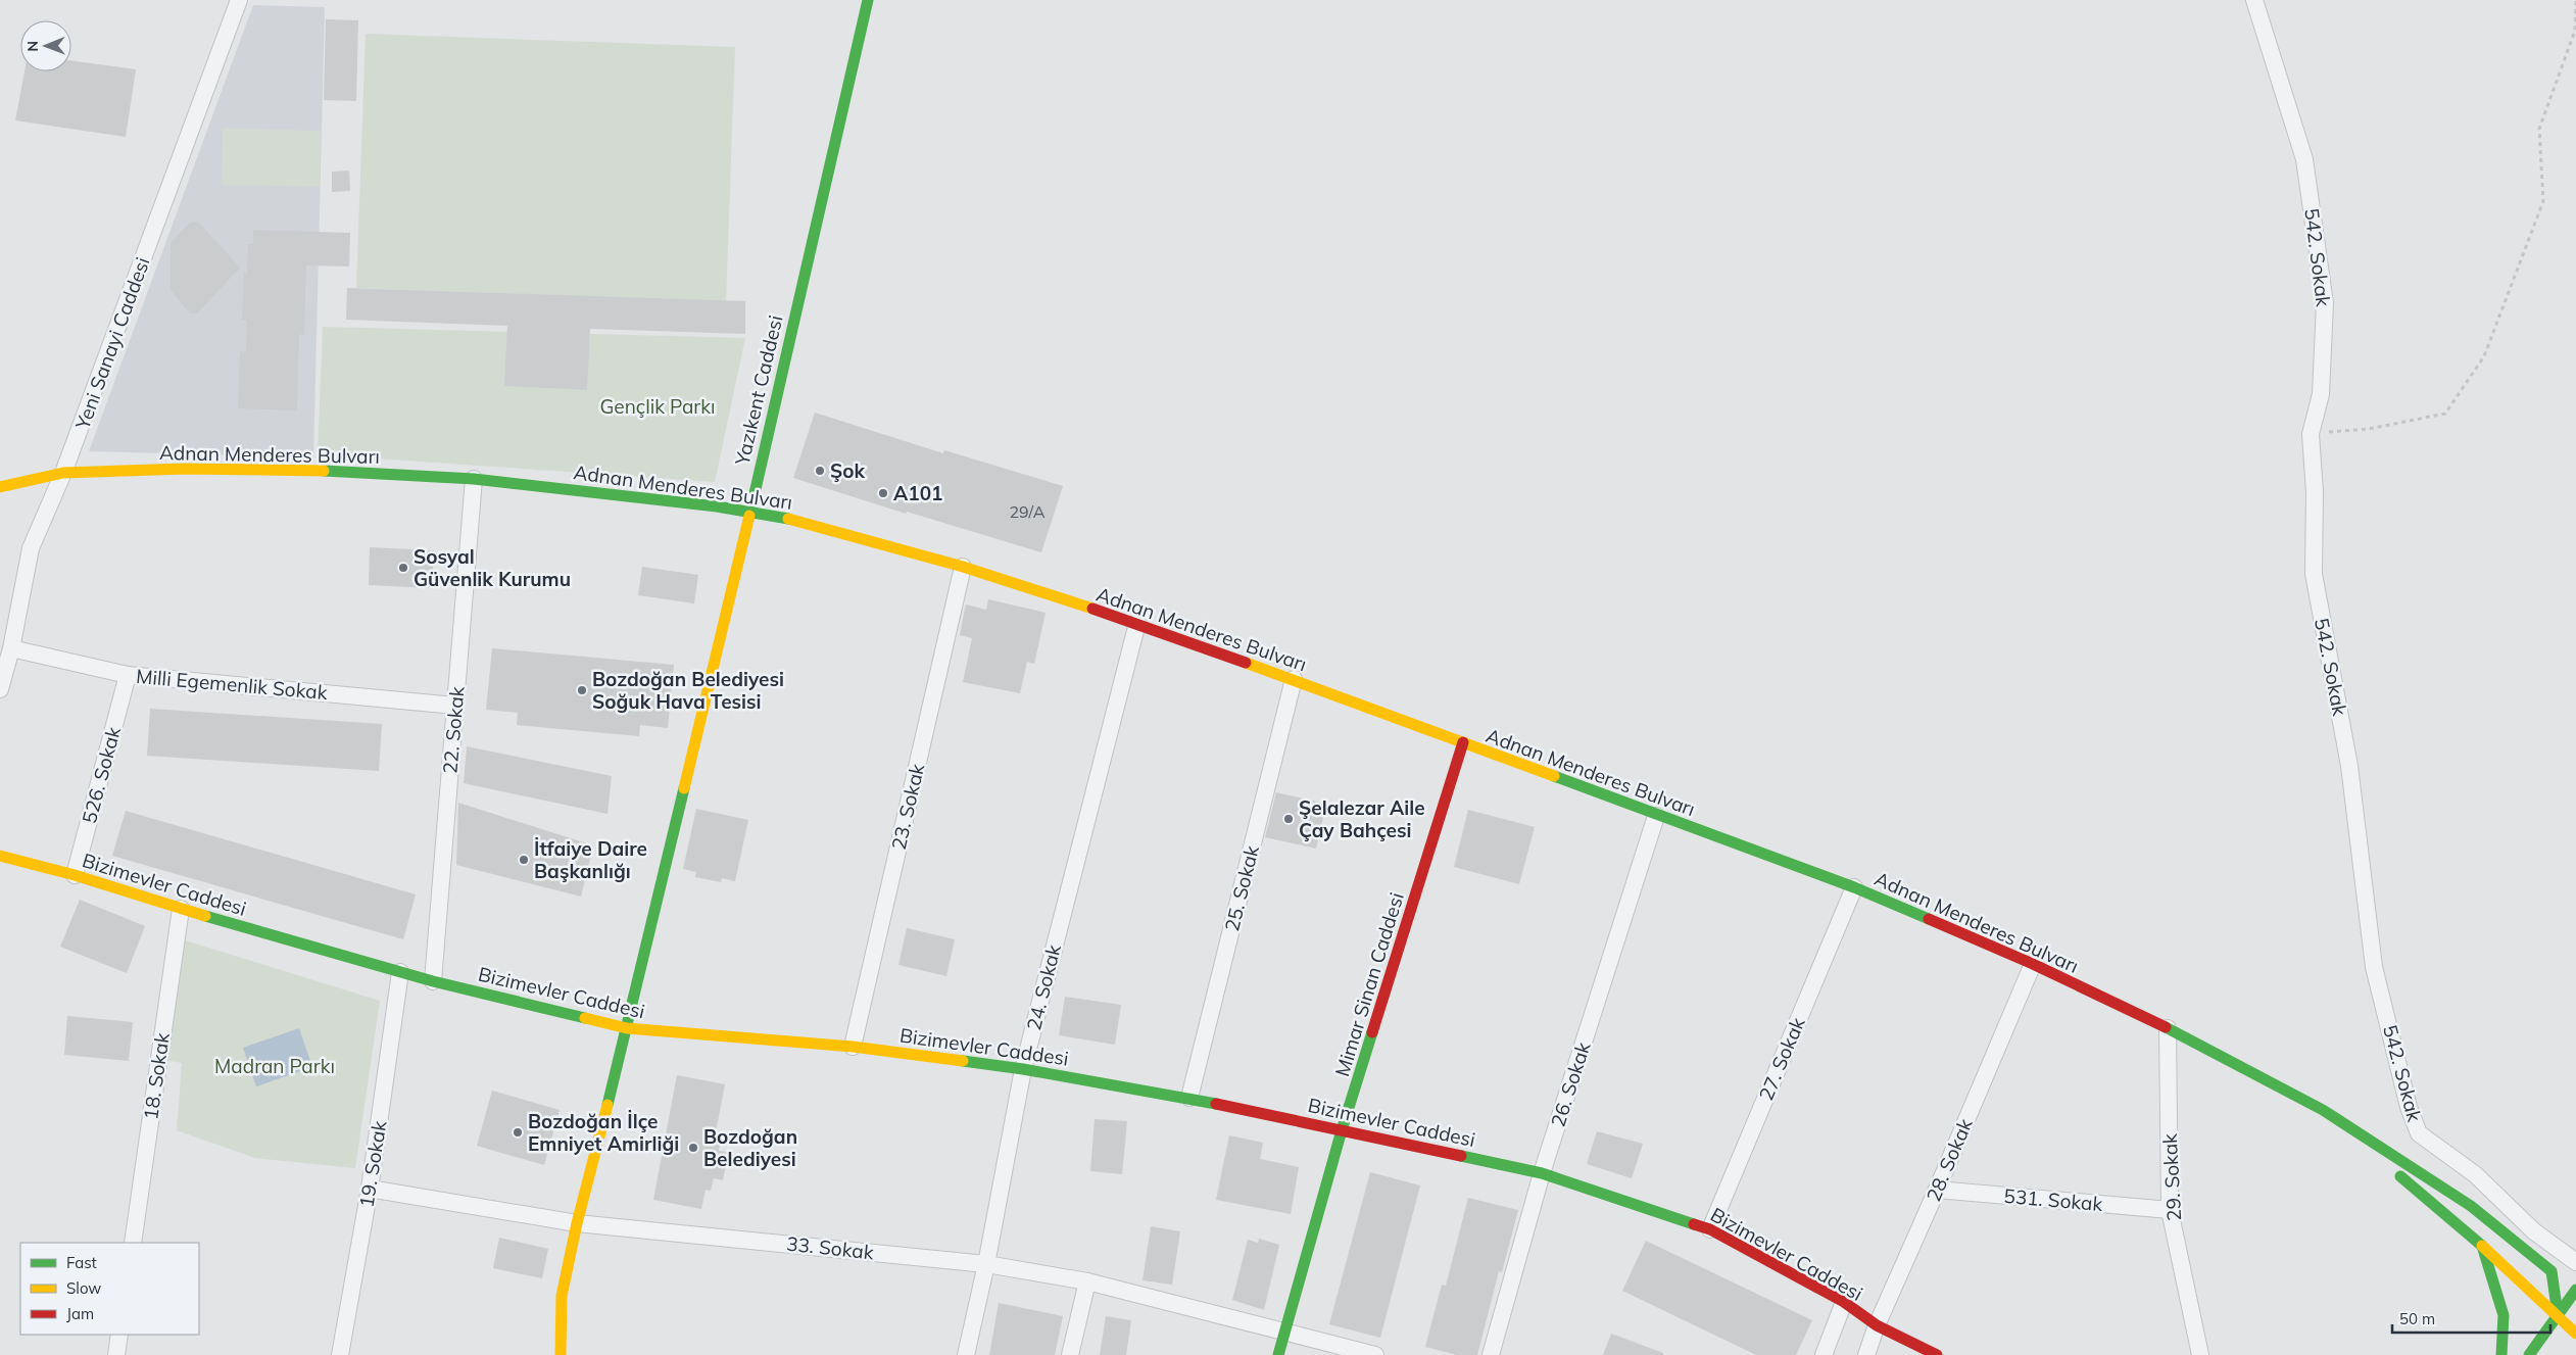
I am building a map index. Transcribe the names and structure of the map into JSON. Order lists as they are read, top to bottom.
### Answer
{
  "streets": {
    "street": [
      "542. Sokak",
      "Yeni Sanayi Caddesi",
      "Yazıkent Caddesi",
      "Adnan Menderes Bulvarı",
      "Milli Egemenlik Sokak",
      "22. Sokak",
      "526. Sokak",
      "23. Sokak",
      "Bizimevler Caddesi",
      "25. Sokak",
      "Mimar Sinan Caddesi",
      "24. Sokak",
      "27. Sokak",
      "18. Sokak",
      "26. Sokak",
      "28. Sokak",
      "19. Sokak",
      "29. Sokak",
      "531. Sokak",
      "33. Sokak"
    ]
  },
  "crossings": [
    ["Yeni Sanayi Caddesi", "Adnan Menderes Bulvarı"],
    ["Yeni Sanayi Caddesi", "Milli Egemenlik Sokak"],
    ["Yazıkent Caddesi", "Adnan Menderes Bulvarı"],
    ["Yazıkent Caddesi", "Bizimevler Caddesi"],
    ["Yazıkent Caddesi", "33. Sokak"],
    ["Adnan Menderes Bulvarı", "22. Sokak"],
    ["Adnan Menderes Bulvarı", "23. Sokak"],
    ["Adnan Menderes Bulvarı", "25. Sokak"],
    ["Adnan Menderes Bulvarı", "Mimar Sinan Caddesi"],
    ["Adnan Menderes Bulvarı", "24. Sokak"],
    ["Adnan Menderes Bulvarı", "27. Sokak"],
    ["Adnan Menderes Bulvarı", "26. Sokak"],
    ["Adnan Menderes Bulvarı", "28. Sokak"],
    ["Adnan Menderes Bulvarı", "29. Sokak"],
    ["Milli Egemenlik Sokak", "22. Sokak"],
    ["Milli Egemenlik Sokak", "526. Sokak"],
    ["22. Sokak", "Bizimevler Caddesi"],
    ["526. Sokak", "Bizimevler Caddesi"],
    ["23. Sokak", "Bizimevler Caddesi"],
    ["Bizimevler Caddesi", "25. Sokak"],
    ["Bizimevler Caddesi", "Mimar Sinan Caddesi"],
    ["Bizimevler Caddesi", "24. Sokak"],
    ["Bizimevler Caddesi", "27. Sokak"],
    ["Bizimevler Caddesi", "18. Sokak"],
    ["Bizimevler Caddesi", "26. Sokak"],
    ["Bizimevler Caddesi", "28. Sokak"],
    ["Bizimevler Caddesi", "19. Sokak"],
    ["Mimar Sinan Caddesi", "33. Sokak"],
    ["24. Sokak", "33. Sokak"],
    ["28. Sokak", "531. Sokak"],
    ["19. Sokak", "33. Sokak"],
    ["29. Sokak", "531. Sokak"]
  ],
  "parks": ["Gençlik Parkı", "Madran Parkı"],
  "places": [
    "Şok",
    "A101",
    "Sosyal Güvenlik Kurumu",
    "Bozdoğan Belediyesi Soğuk Hava Tesisi",
    "Şelalezar Aile Çay Bahçesi",
    "İtfaiye Daire Başkanlığı",
    "Bozdoğan İlçe Emniyet Amirliği",
    "Bozdoğan Belediyesi"
  ],
  "house_numbers": ["29/A"],
  "legend": ["Fast", "Slow", "Jam"],
  "scale_bar": "50 m",
  "north": "left"
}
